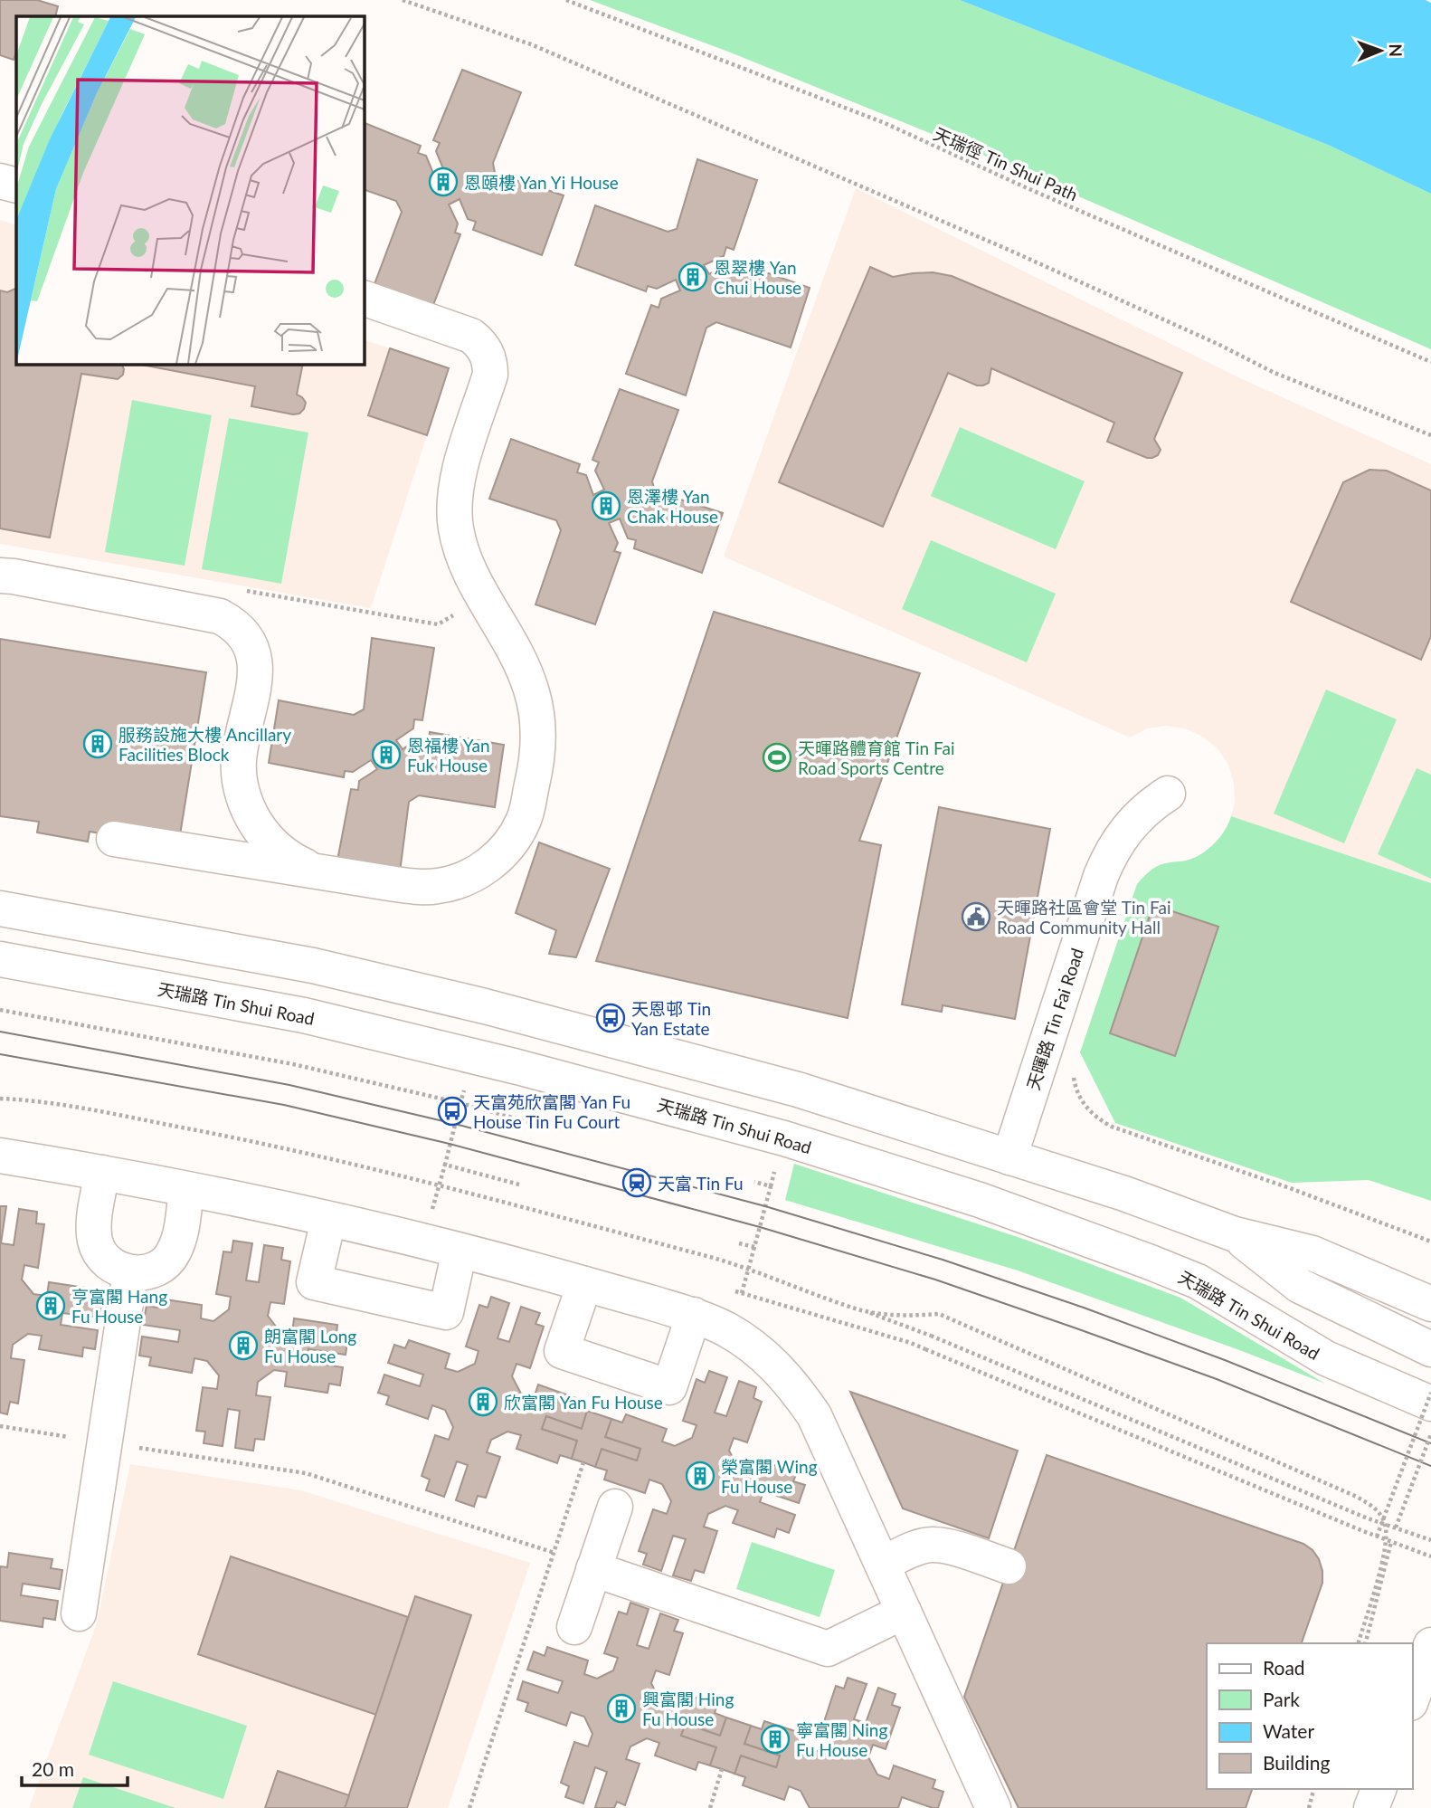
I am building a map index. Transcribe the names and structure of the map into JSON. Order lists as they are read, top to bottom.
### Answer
{
  "streets": {
    "main road": ["天瑞路 Tin Shui Road", "天暉路 Tin Fai Road"],
    "path": ["天瑞徑 Tin Shui Path"]
  },
  "places": {
    "building": [
      "恩頤樓 Yan Yi House",
      "恩翠樓 Yan Chui House",
      "恩澤樓 Yan Chak House",
      "服務設施大樓 Ancillary Facilities Block",
      "恩福樓 Yan Fuk House",
      "亨富閣 Hang Fu House",
      "朗富閣 Long Fu House",
      "欣富閣 Yan Fu House",
      "榮富閣 Wing Fu House",
      "興富閣 Hing Fu House",
      "寧富閣 Ning Fu House"
    ],
    "sports": ["天暉路體育館 Tin Fai Road Sports Centre"],
    "public building": ["天暉路社區會堂 Tin Fai Road Community Hall"],
    "bus stop": ["天恩邨 Tin Yan Estate", "天富苑欣富閣 Yan Fu House Tin Fu Court"],
    "station": ["天富 Tin Fu"]
  },
  "legend": [
    "Road",
    "Park",
    "Water",
    "Building"
  ],
  "scale_bar": "20 m",
  "north": "right"
}
